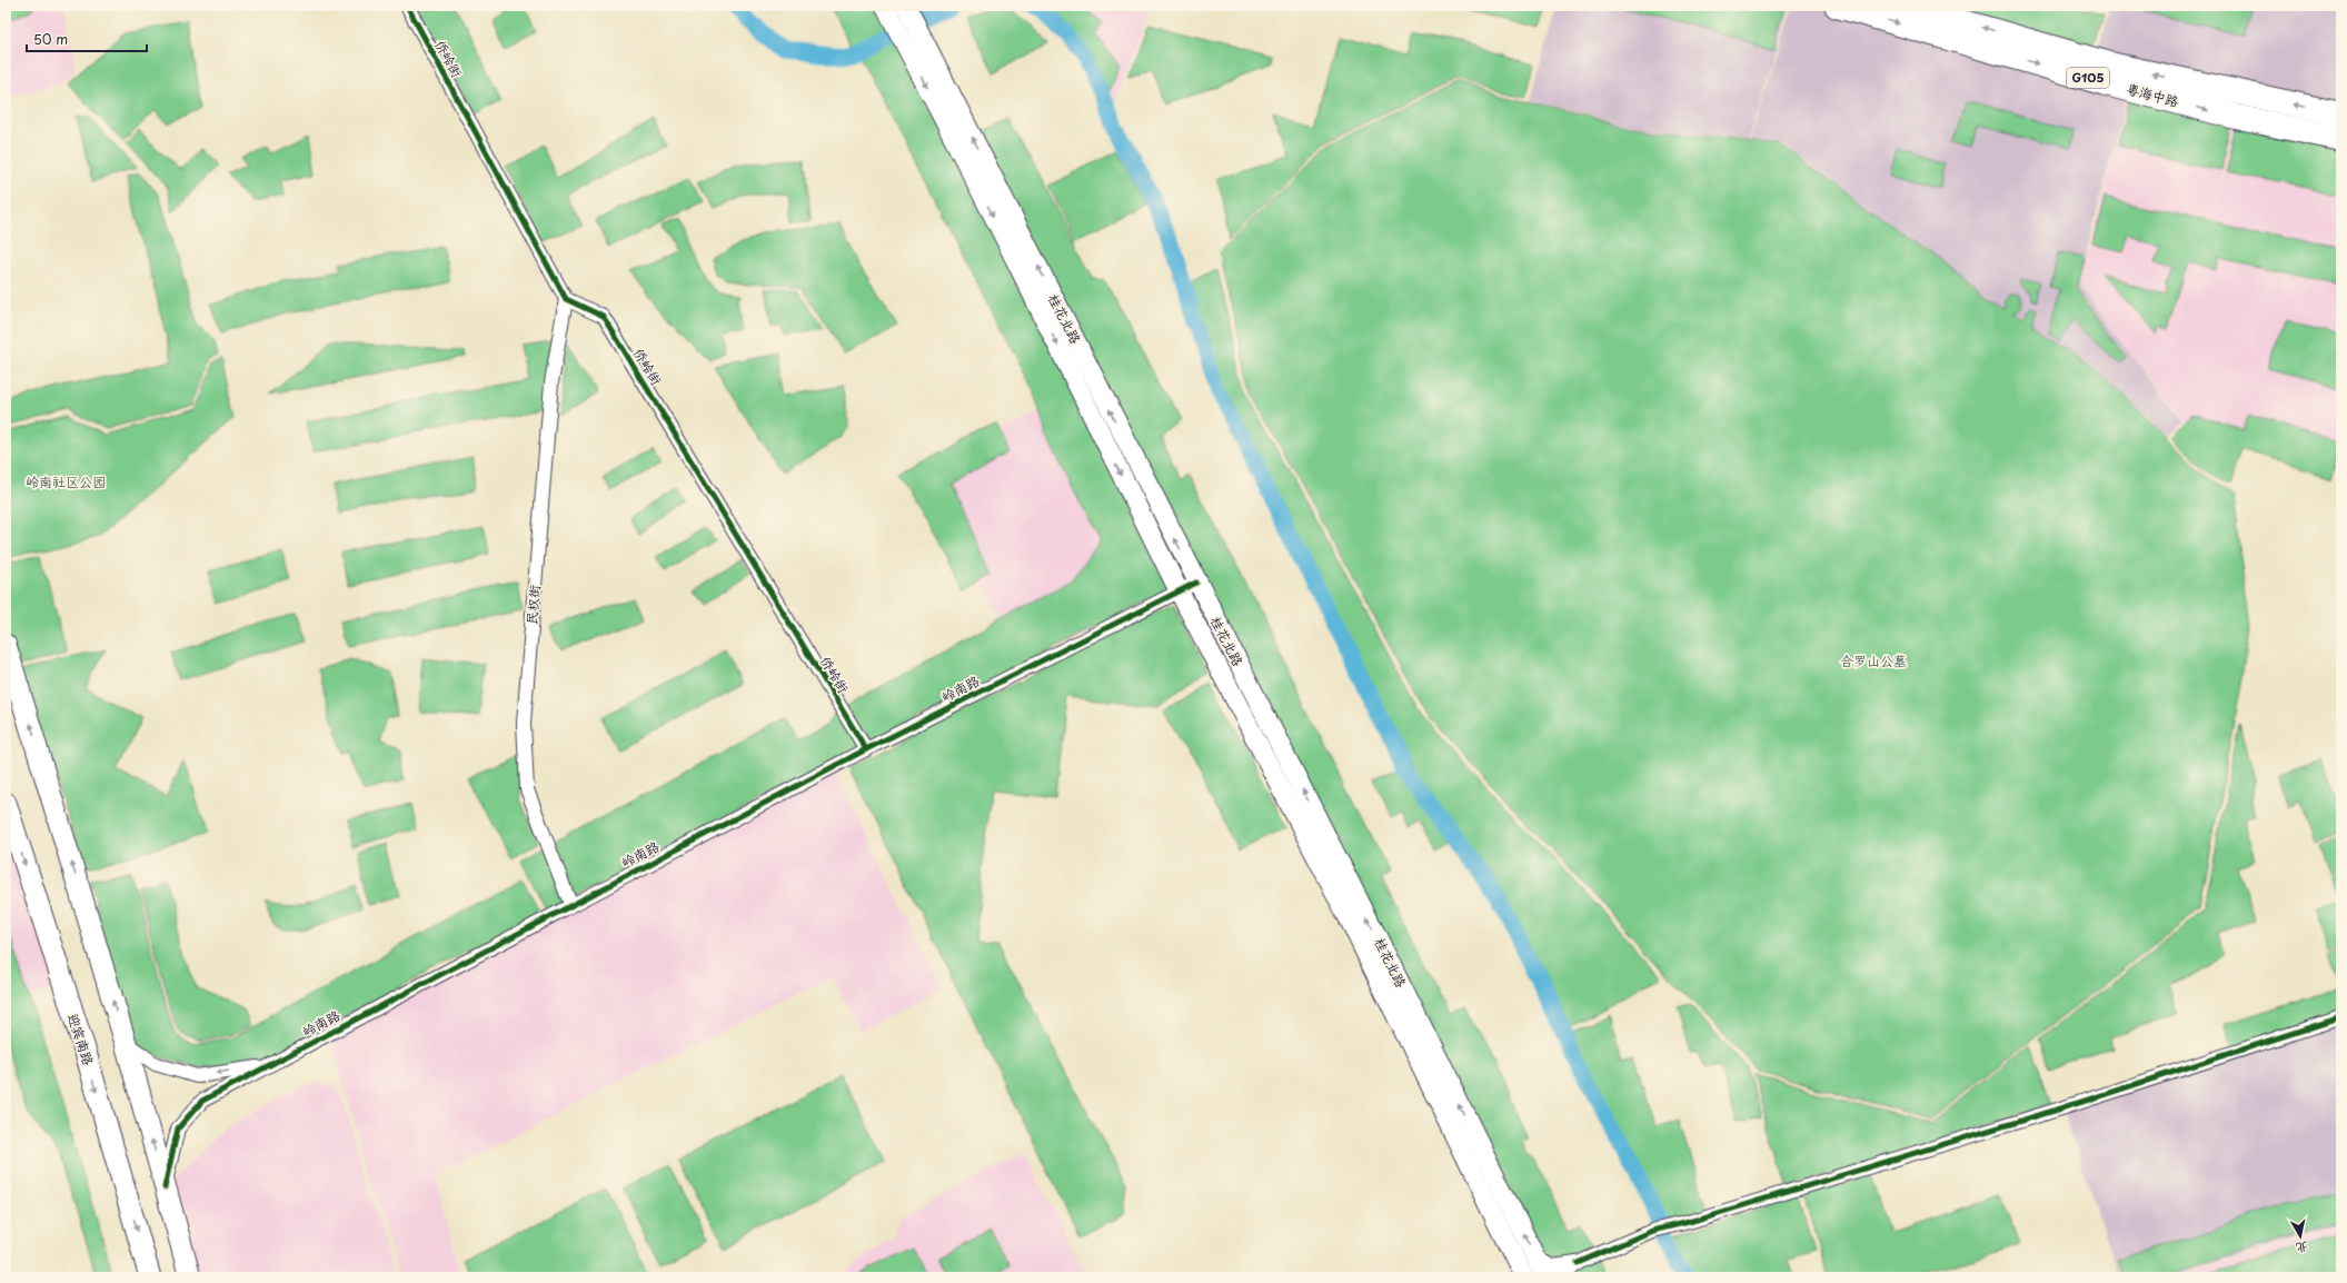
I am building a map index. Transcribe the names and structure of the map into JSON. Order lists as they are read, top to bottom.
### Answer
{
  "streets": {
    "highway": ["G105", "粤海中路"],
    "main road": ["桂花北路", "迎宾南路"],
    "street": ["侨岭街", "民权街", "岭南路"]
  },
  "crossings": [
    ["侨岭街", "民权街"],
    ["侨岭街", "岭南路"],
    ["桂花北路", "岭南路"],
    ["民权街", "岭南路"]
  ],
  "parks": ["岭南社区公园", "合罗山公墓"],
  "scale_bar": "50 m",
  "north": "bottom"
}
